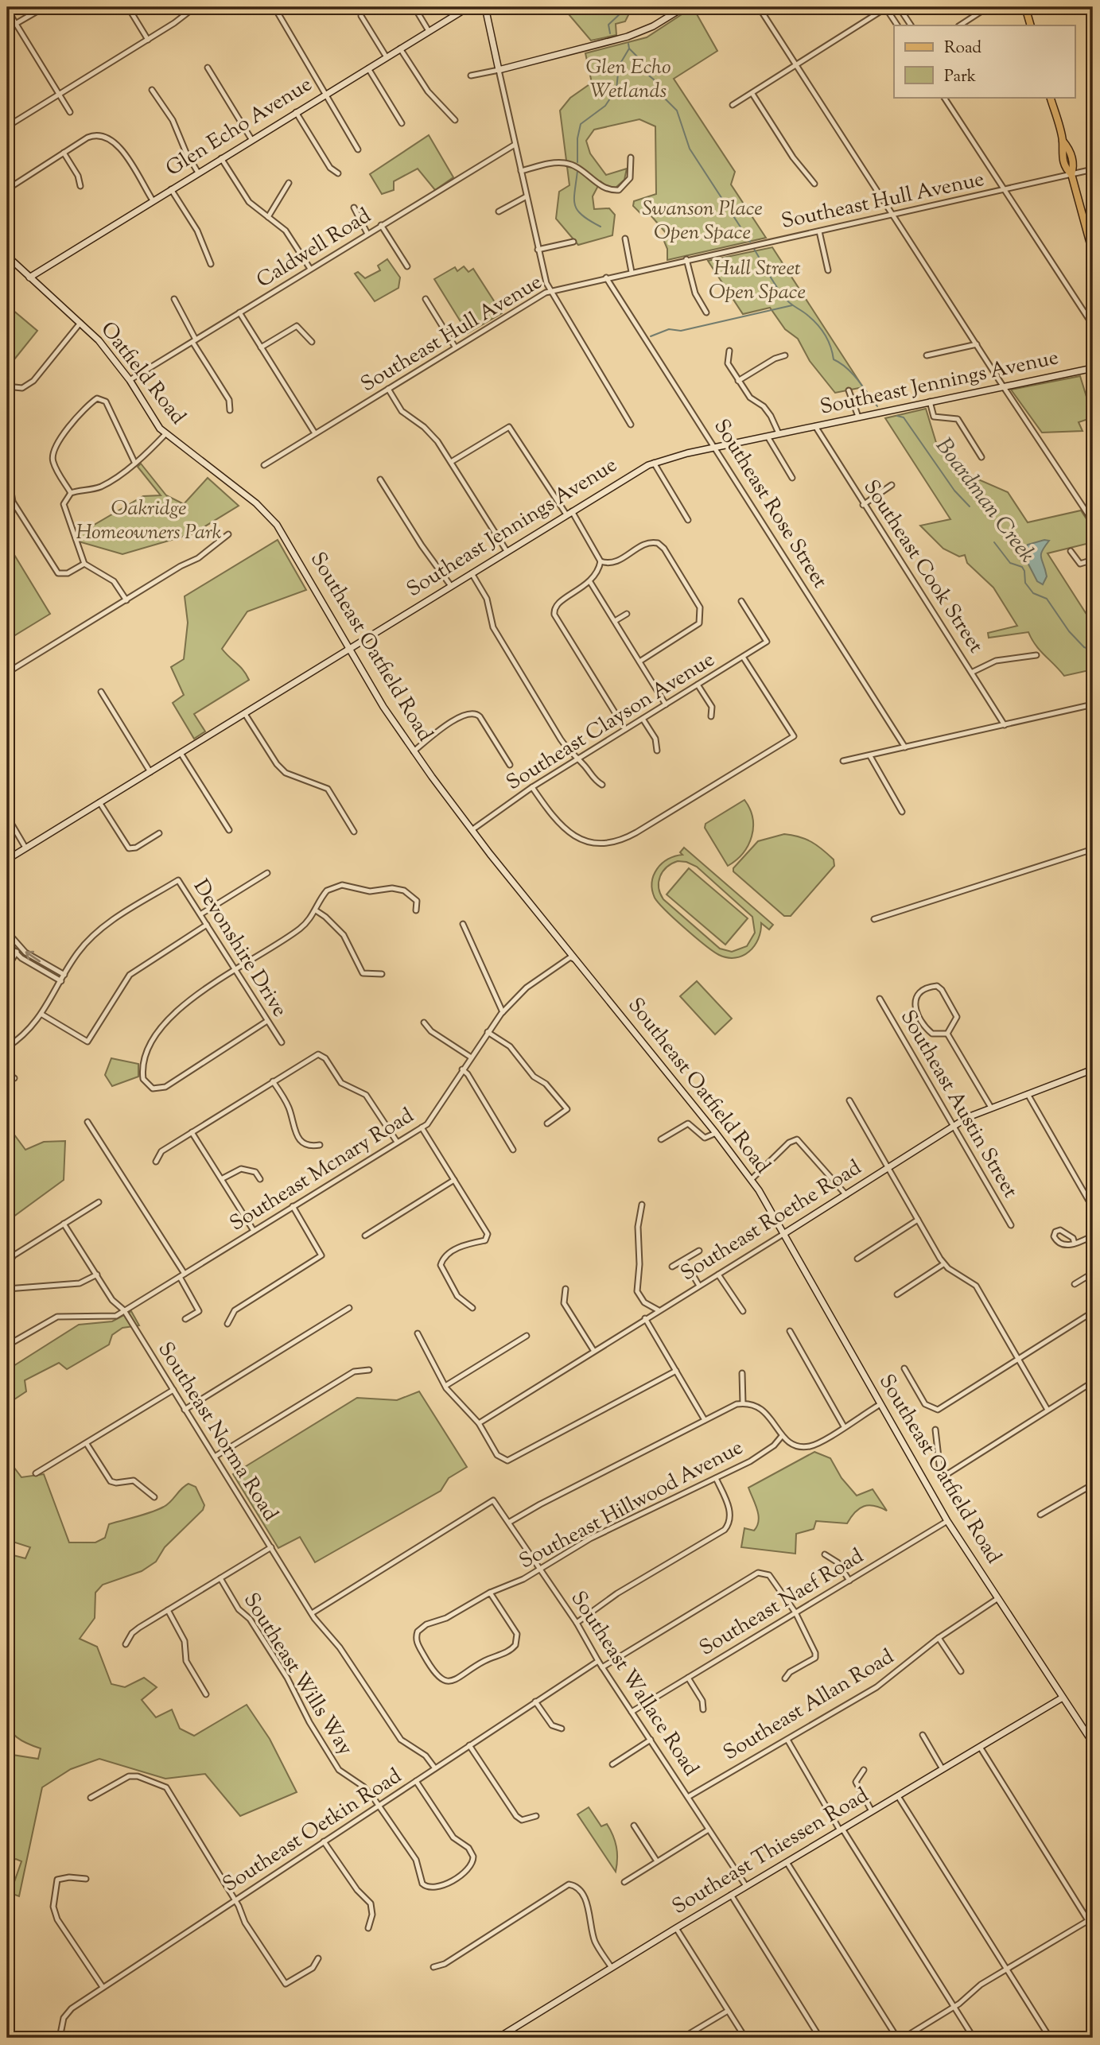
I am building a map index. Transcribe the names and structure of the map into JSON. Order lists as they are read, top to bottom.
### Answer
{
  "streets": {
    "main road": [
      "Glen Echo Avenue",
      "Oatfield Road",
      "Southeast Jennings Avenue",
      "Southeast Oatfield Road",
      "Southeast Roethe Road",
      "Southeast Thiessen Road"
    ],
    "street": [
      "Southeast Hull Avenue",
      "Caldwell Road",
      "Southeast Rose Street",
      "Southeast Cook Street",
      "Southeast Clayson Avenue",
      "Devonshire Drive",
      "Southeast Austin Street",
      "Southeast Mcnary Road",
      "Southeast Norma Road",
      "Southeast Hillwood Avenue",
      "Southeast Naef Road",
      "Southeast Wills Way",
      "Southeast Wallace Road",
      "Southeast Allan Road",
      "Southeast Oetkin Road"
    ]
  },
  "crossings": [
    ["Glen Echo Avenue", "Oatfield Road"],
    ["Southeast Hull Avenue", "Southeast Rose Street"],
    ["Caldwell Road", "Oatfield Road"],
    ["Oatfield Road", "Southeast Oatfield Road"],
    ["Southeast Jennings Avenue", "Southeast Rose Street"],
    ["Southeast Jennings Avenue", "Southeast Cook Street"],
    ["Southeast Jennings Avenue", "Southeast Oatfield Road"],
    ["Southeast Oatfield Road", "Southeast Clayson Avenue"],
    ["Southeast Oatfield Road", "Southeast Mcnary Road"],
    ["Southeast Oatfield Road", "Southeast Roethe Road"],
    ["Southeast Oatfield Road", "Southeast Naef Road"],
    ["Southeast Oatfield Road", "Southeast Allan Road"],
    ["Southeast Oatfield Road", "Southeast Thiessen Road"],
    ["Southeast Austin Street", "Southeast Roethe Road"],
    ["Southeast Mcnary Road", "Southeast Norma Road"],
    ["Southeast Norma Road", "Southeast Wallace Road"],
    ["Southeast Norma Road", "Southeast Oetkin Road"],
    ["Southeast Hillwood Avenue", "Southeast Wallace Road"],
    ["Southeast Naef Road", "Southeast Wallace Road"],
    ["Southeast Wills Way", "Southeast Oetkin Road"],
    ["Southeast Wallace Road", "Southeast Allan Road"],
    ["Southeast Wallace Road", "Southeast Oetkin Road"],
    ["Southeast Wallace Road", "Southeast Thiessen Road"]
  ],
  "water": ["Boardman Creek"],
  "parks": [
    "Glen Echo Wetlands",
    "Swanson Place Open Space",
    "Hull Street Open Space",
    "Oakridge Homeowners Park"
  ],
  "legend": ["Road", "Park"]
}
